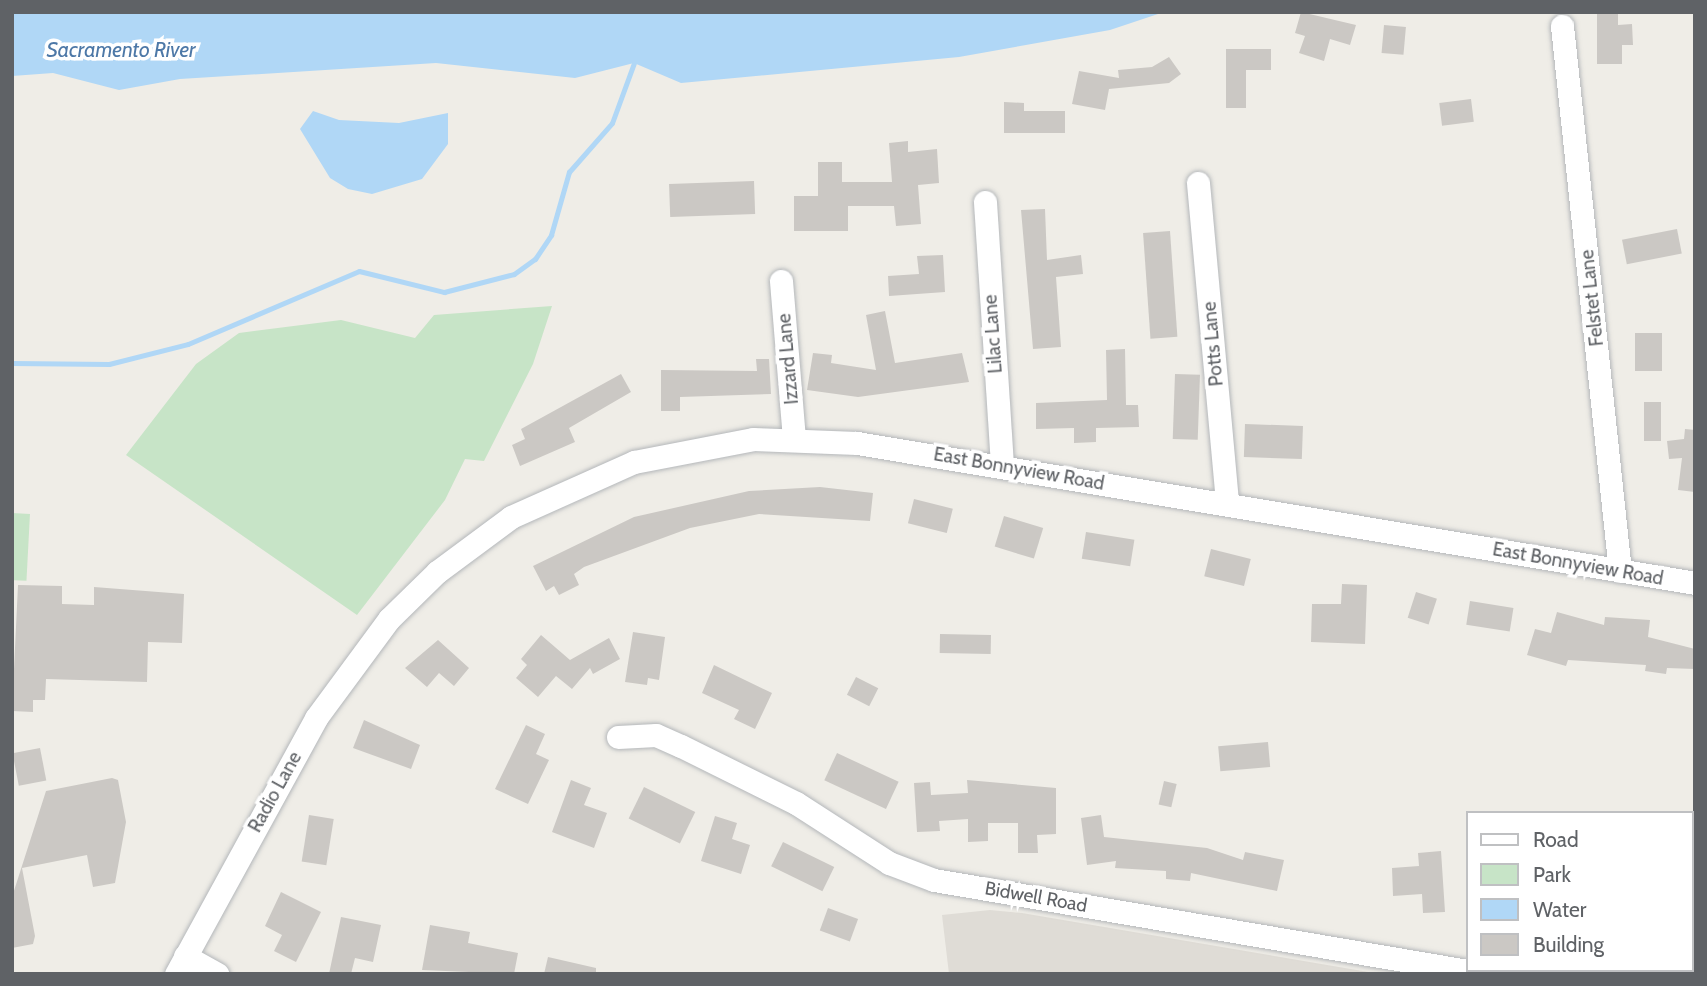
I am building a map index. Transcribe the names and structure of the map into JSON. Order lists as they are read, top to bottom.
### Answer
{
  "streets": {
    "street": [
      "Felstet Lane",
      "Lilac Lane",
      "Potts Lane",
      "Izzard Lane",
      "East Bonnyview Road",
      "Radio Lane",
      "Bidwell Road"
    ]
  },
  "crossings": [
    ["Felstet Lane", "East Bonnyview Road"],
    ["Lilac Lane", "East Bonnyview Road"],
    ["Potts Lane", "East Bonnyview Road"],
    ["Izzard Lane", "East Bonnyview Road"],
    ["East Bonnyview Road", "Radio Lane"]
  ],
  "water": ["Sacramento River"],
  "legend": [
    "Road",
    "Park",
    "Water",
    "Building"
  ]
}
